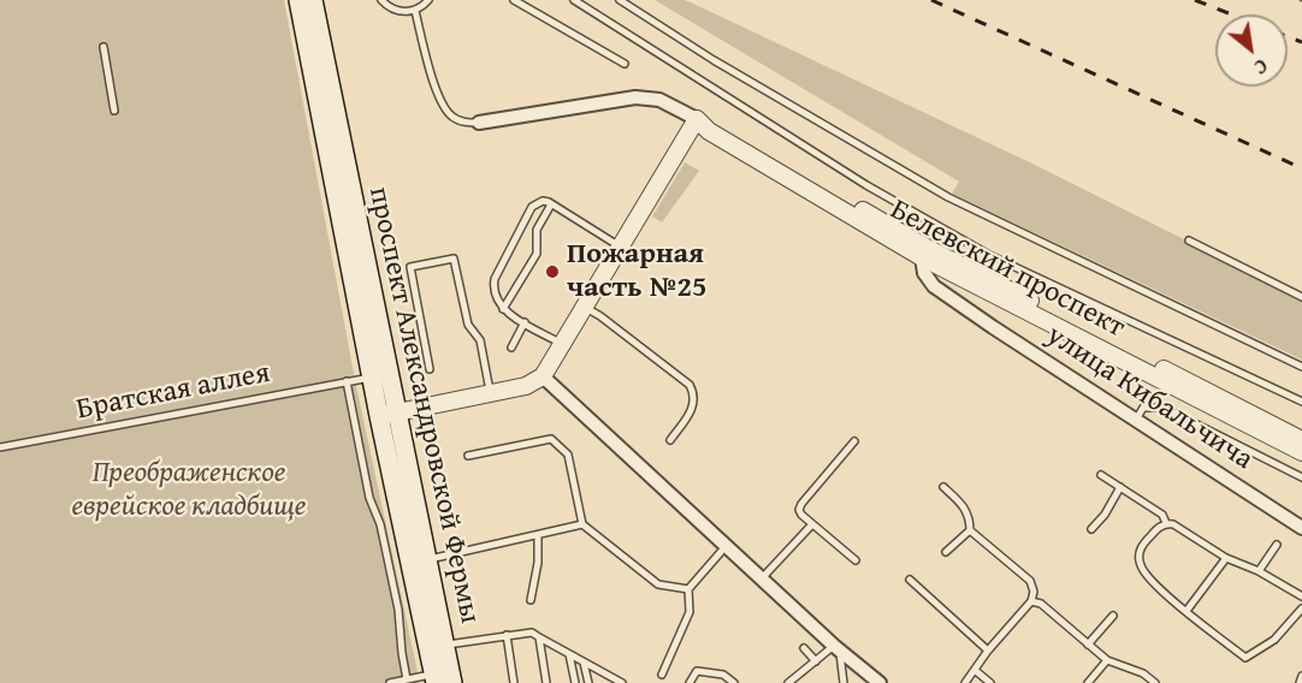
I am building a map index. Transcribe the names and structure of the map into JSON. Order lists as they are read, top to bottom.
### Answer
{
  "streets": {
    "main road": ["проспект Александровской Фермы"],
    "street": ["Белевский проспект", "улица Кибальчича"],
    "lane": ["Братская аллея"]
  },
  "crossings": [
    ["Белевский проспект", "улица Кибальчича"],
    ["Братская аллея", "проспект Александровской Фермы"]
  ],
  "parks": ["Преображенское еврейское кладбище"],
  "places": ["Пожарная часть №25"],
  "north": "bottom right"
}
